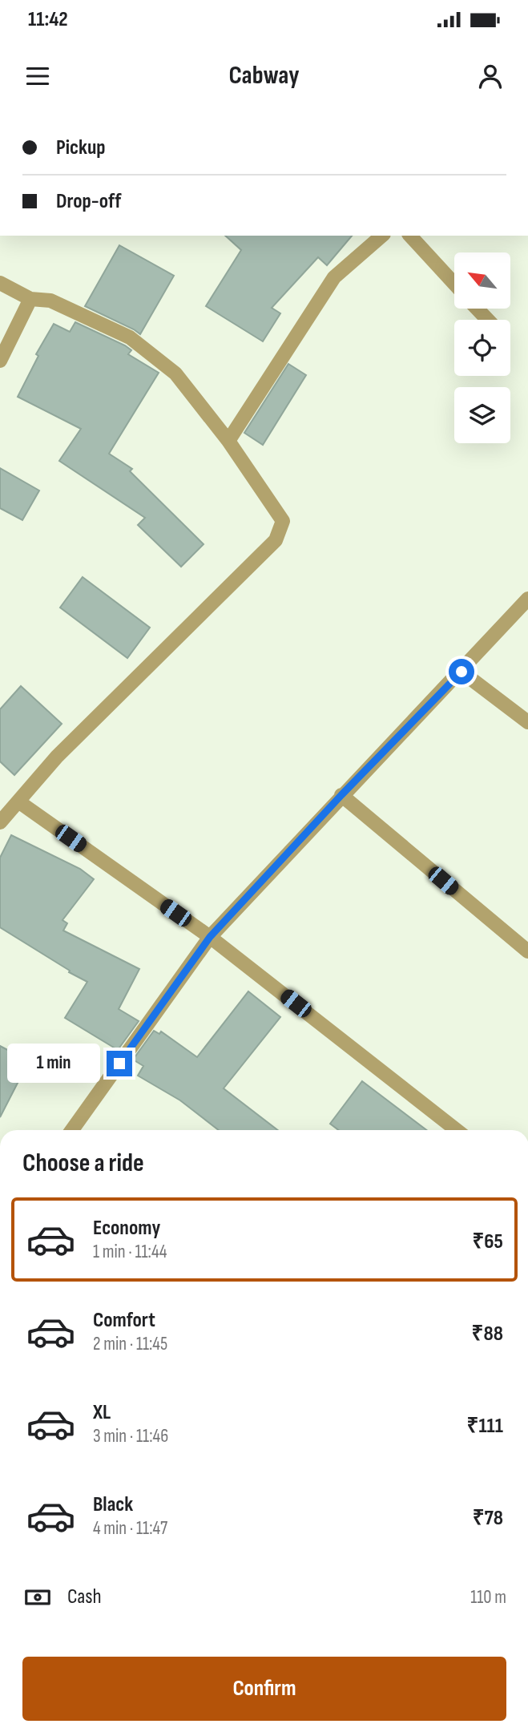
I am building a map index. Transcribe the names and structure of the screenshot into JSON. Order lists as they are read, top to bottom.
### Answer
{
  "north": "top left",
  "page": {
    "status": "11:42",
    "header": "Cabway",
    "banner": ["Pickup", "Drop-off"],
    "bubble": "1 min",
    "heading": "Choose a ride",
    "list": [
      {
        "name": "Economy",
        "note": "1 min · 11:44",
        "value": "₹65"
      },
      {
        "name": "Comfort",
        "note": "2 min · 11:45",
        "value": "₹88"
      },
      {
        "name": "XL",
        "note": "3 min · 11:46",
        "value": "₹111"
      },
      {
        "name": "Black",
        "note": "4 min · 11:47",
        "value": "₹78"
      }
    ],
    "pay": ["Cash", "110 m"],
    "buttons": "Confirm"
  }
}
